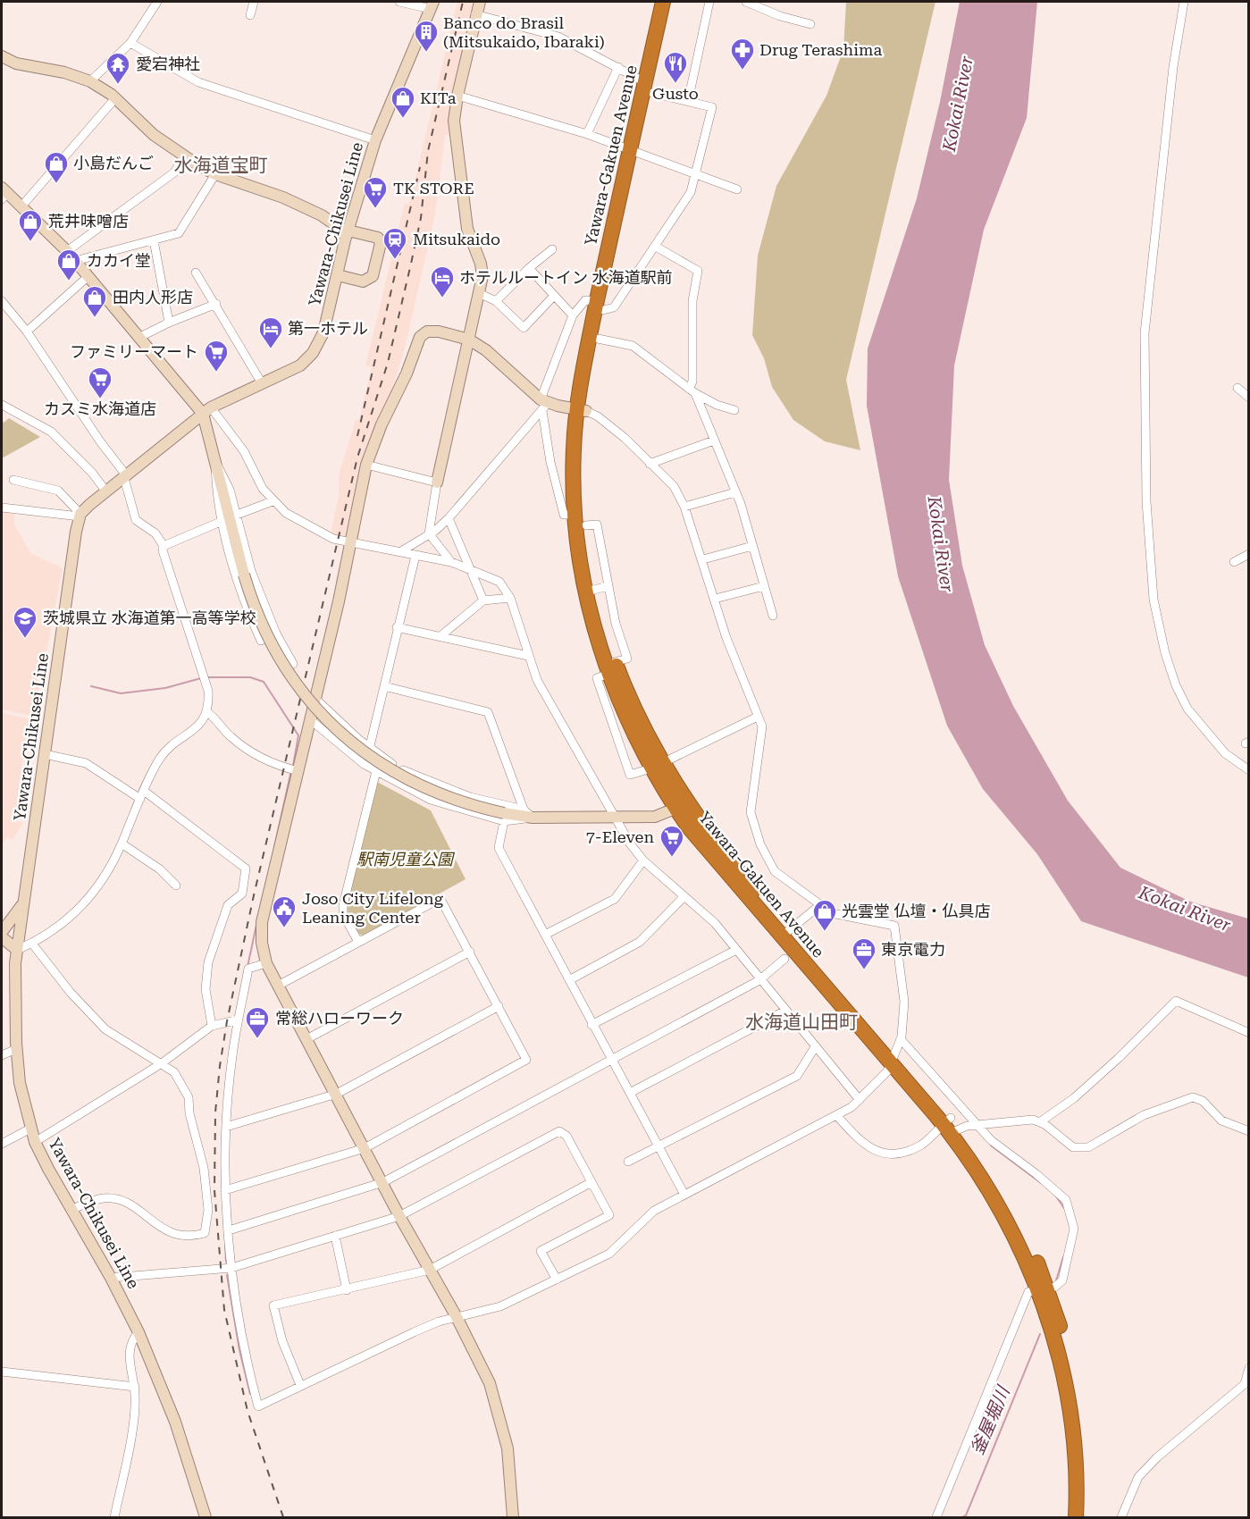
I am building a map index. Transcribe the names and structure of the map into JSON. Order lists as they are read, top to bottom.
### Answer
{
  "streets": {
    "highway": ["Yawara-Gakuen Avenue"],
    "street": ["Yawara-Chikusei Line"]
  },
  "districts": ["水海道宝町", "水海道山田町"],
  "water": ["Kokai River", "釜屋堀川"],
  "parks": ["駅南児童公園"],
  "places": {
    "building": ["Banco do Brasil (Mitsukaido, Ibaraki)"],
    "pharmacy": ["Drug Terashima"],
    "restaurant": ["Gusto"],
    "temple": ["愛宕神社"],
    "shop": [
      "KITa",
      "小島だんご",
      "荒井味噌店",
      "カカイ堂",
      "田内人形店",
      "光雲堂 仏壇・仏具店"
    ],
    "supermarket": [
      "TK STORE",
      "ファミリーマート",
      "カスミ水海道店",
      "7-Eleven"
    ],
    "station": ["Mitsukaido"],
    "hotel": ["ホテルルートイン 水海道駅前", "第一ホテル"],
    "school or university": ["茨城県立 水海道第一高等学校"],
    "public building": ["Joso City Lifelong Leaning Center"],
    "office": ["東京電力", "常総ハローワーク"]
  }
}
